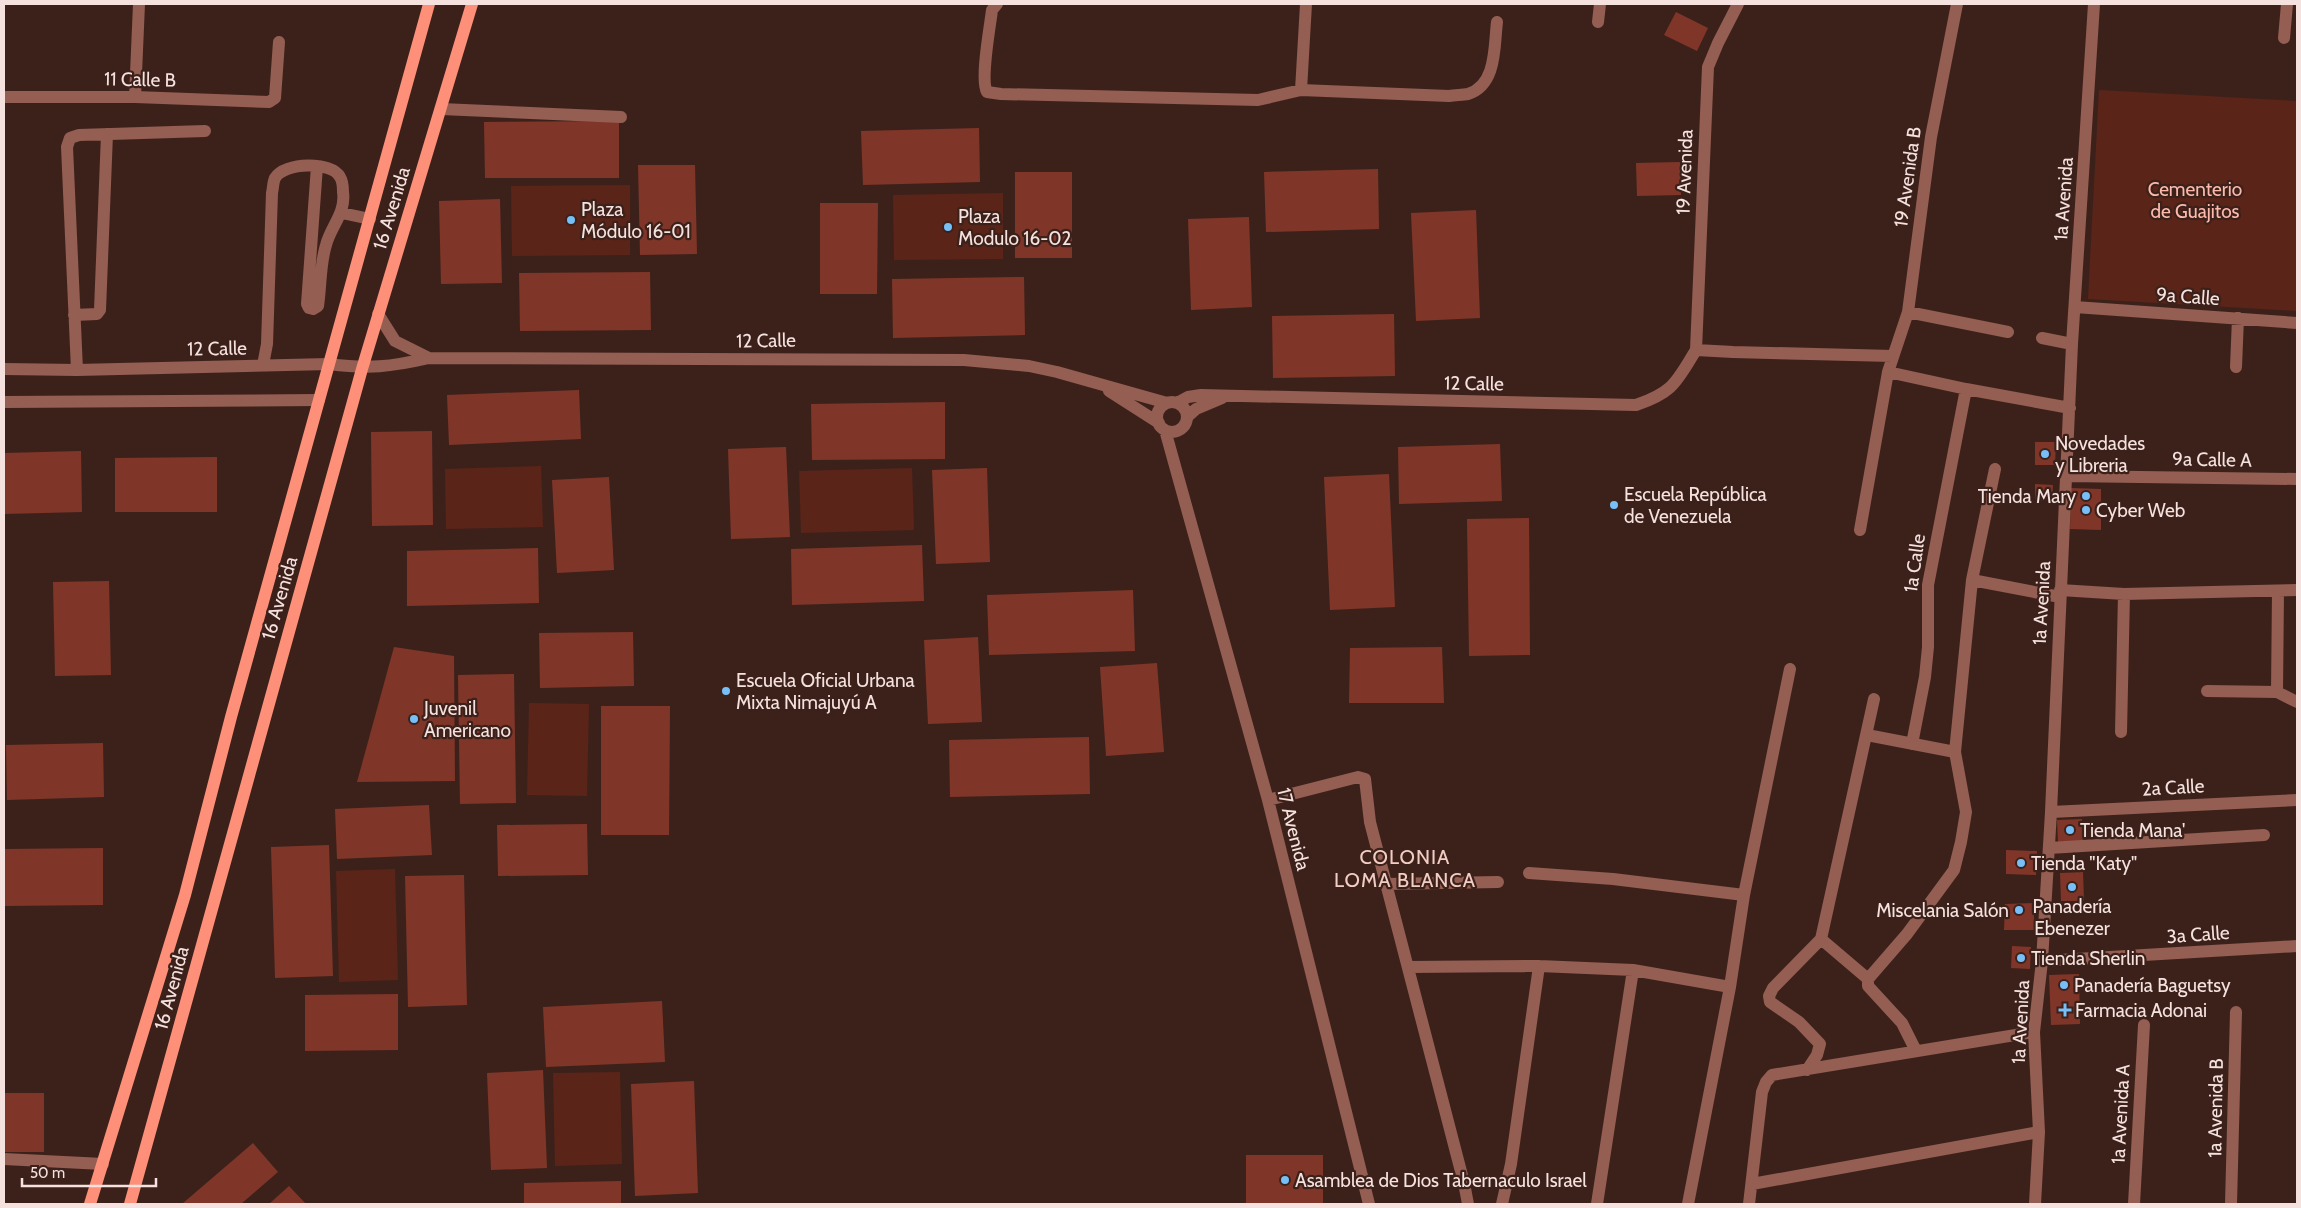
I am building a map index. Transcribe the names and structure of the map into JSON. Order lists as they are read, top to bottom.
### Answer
{
  "streets": {
    "main road": ["16 Avenida"],
    "street": [
      "11 Calle B",
      "19 Avenida",
      "19 Avenida B",
      "1a Avenida",
      "9a Calle",
      "12 Calle",
      "9a Calle A",
      "1a Calle",
      "2a Calle",
      "17 Avenida",
      "3a Calle",
      "1a Avenida B",
      "1a Avenida A"
    ]
  },
  "crossings": [
    ["19 Avenida", "12 Calle"],
    ["1a Avenida", "9a Calle"],
    ["1a Avenida", "9a Calle A"],
    ["1a Avenida", "2a Calle"],
    ["1a Avenida", "3a Calle"],
    ["16 Avenida", "12 Calle"],
    ["12 Calle", "17 Avenida"]
  ],
  "districts": ["COLONIA LOMA BLANCA"],
  "parks": ["Cementerio de Guajitos"],
  "places": {
    "other": [
      "Plaza Módulo 16-01",
      "Plaza Modulo 16-02",
      "Novedades y Libreria",
      "Tienda Mary",
      "Escuela República de Venezuela",
      "Cyber Web",
      "Escuela Oficial Urbana Mixta Nimajuyú A",
      "Juvenil Americano",
      "Tienda Mana'",
      "Tienda \"Katy\"",
      "Panadería Ebenezer",
      "Miscelania Salón",
      "Tienda Sherlin",
      "Panadería Baguetsy",
      "Asamblea de Dios Tabernaculo Israel"
    ],
    "health": ["Farmacia Adonai"]
  },
  "scale_bar": "50 m"
}
